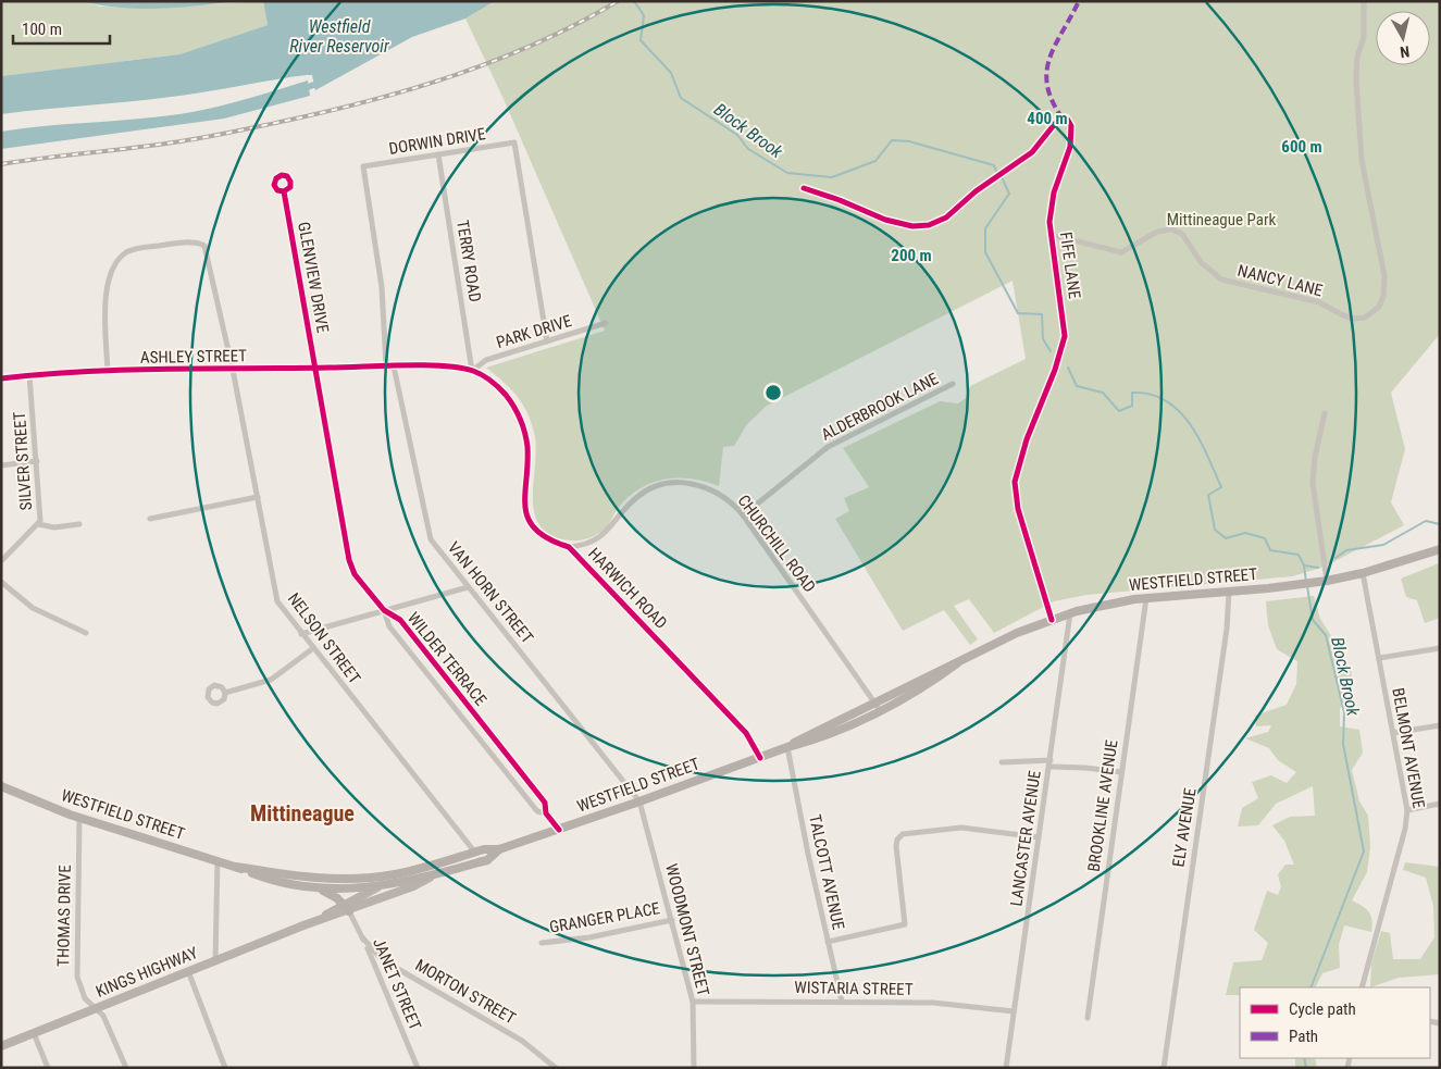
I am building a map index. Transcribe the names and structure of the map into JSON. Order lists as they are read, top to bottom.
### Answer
{
  "streets": {
    "main road": ["WESTFIELD STREET", "KINGS HIGHWAY"],
    "street": [
      "DORWIN DRIVE",
      "TERRY ROAD",
      "FIFE LANE",
      "GLENVIEW DRIVE",
      "NANCY LANE",
      "PARK DRIVE",
      "ASHLEY STREET",
      "ALDERBROOK LANE",
      "SILVER STREET",
      "CHURCHILL ROAD",
      "HARWICH ROAD",
      "VAN HORN STREET",
      "NELSON STREET",
      "WILDER TERRACE",
      "BELMONT AVENUE",
      "BROOKLINE AVENUE",
      "ELY AVENUE",
      "LANCASTER AVENUE",
      "TALCOTT AVENUE",
      "THOMAS DRIVE",
      "GRANGER PLACE",
      "WOODMONT STREET",
      "JANET STREET",
      "WISTARIA STREET",
      "MORTON STREET"
    ]
  },
  "crossings": [
    ["DORWIN DRIVE", "TERRY ROAD"],
    ["DORWIN DRIVE", "PARK DRIVE"],
    ["DORWIN DRIVE", "ASHLEY STREET"],
    ["DORWIN DRIVE", "HARWICH ROAD"],
    ["TERRY ROAD", "PARK DRIVE"],
    ["TERRY ROAD", "HARWICH ROAD"],
    ["FIFE LANE", "NANCY LANE"],
    ["FIFE LANE", "WESTFIELD STREET"],
    ["GLENVIEW DRIVE", "ASHLEY STREET"],
    ["GLENVIEW DRIVE", "WILDER TERRACE"],
    ["PARK DRIVE", "HARWICH ROAD"],
    ["ASHLEY STREET", "SILVER STREET"],
    ["ASHLEY STREET", "HARWICH ROAD"],
    ["ASHLEY STREET", "NELSON STREET"],
    ["ASHLEY STREET", "WILDER TERRACE"],
    ["ALDERBROOK LANE", "CHURCHILL ROAD"],
    ["CHURCHILL ROAD", "WESTFIELD STREET"],
    ["CHURCHILL ROAD", "HARWICH ROAD"],
    ["WESTFIELD STREET", "HARWICH ROAD"],
    ["WESTFIELD STREET", "VAN HORN STREET"],
    ["WESTFIELD STREET", "NELSON STREET"],
    ["WESTFIELD STREET", "WILDER TERRACE"],
    ["WESTFIELD STREET", "BELMONT AVENUE"],
    ["WESTFIELD STREET", "BROOKLINE AVENUE"],
    ["WESTFIELD STREET", "ELY AVENUE"],
    ["WESTFIELD STREET", "LANCASTER AVENUE"],
    ["WESTFIELD STREET", "TALCOTT AVENUE"],
    ["WESTFIELD STREET", "THOMAS DRIVE"],
    ["WESTFIELD STREET", "WOODMONT STREET"],
    ["WESTFIELD STREET", "KINGS HIGHWAY"],
    ["HARWICH ROAD", "VAN HORN STREET"],
    ["VAN HORN STREET", "WOODMONT STREET"],
    ["LANCASTER AVENUE", "WISTARIA STREET"],
    ["TALCOTT AVENUE", "WISTARIA STREET"],
    ["THOMAS DRIVE", "KINGS HIGHWAY"],
    ["GRANGER PLACE", "WOODMONT STREET"],
    ["WOODMONT STREET", "WISTARIA STREET"],
    ["KINGS HIGHWAY", "JANET STREET"],
    ["JANET STREET", "MORTON STREET"]
  ],
  "districts": ["Mittineague"],
  "water": ["Westfield River Reservoir", "Block Brook"],
  "parks": ["Mittineague Park"],
  "legend": ["Cycle path", "Path"],
  "scale_bar": "100 m",
  "north": "bottom",
  "rings": ["400 m", "600 m", "200 m"]
}
